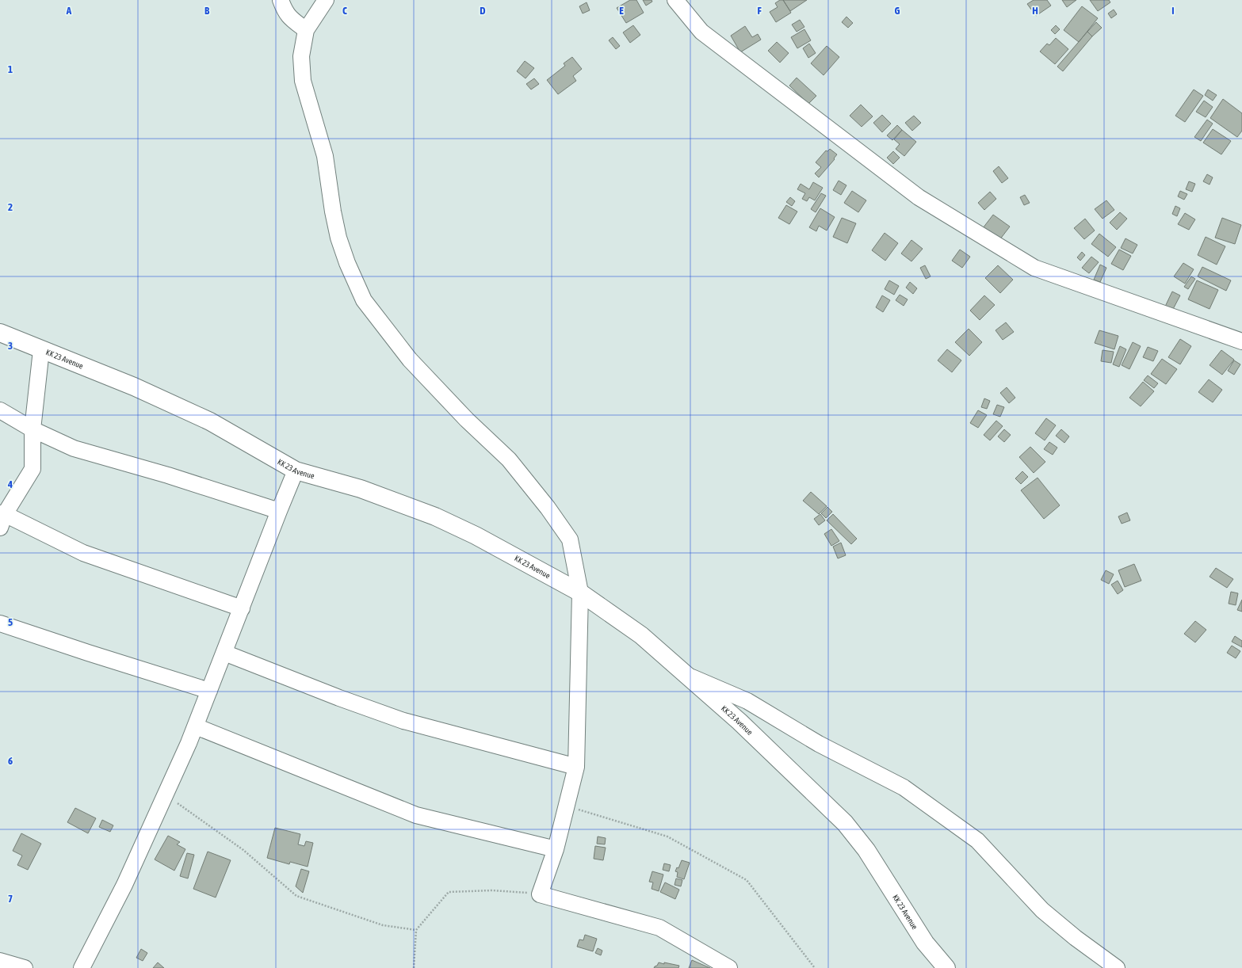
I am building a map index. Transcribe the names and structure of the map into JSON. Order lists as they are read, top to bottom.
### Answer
{
  "streets": {
    "main road": ["KK 23 Avenue"]
  },
  "grid": {
    "columns": [
      "A",
      "B",
      "C",
      "D",
      "E",
      "F",
      "G",
      "H",
      "I"
    ],
    "rows": [
      "1",
      "2",
      "3",
      "4",
      "5",
      "6",
      "7"
    ]
  }
}
